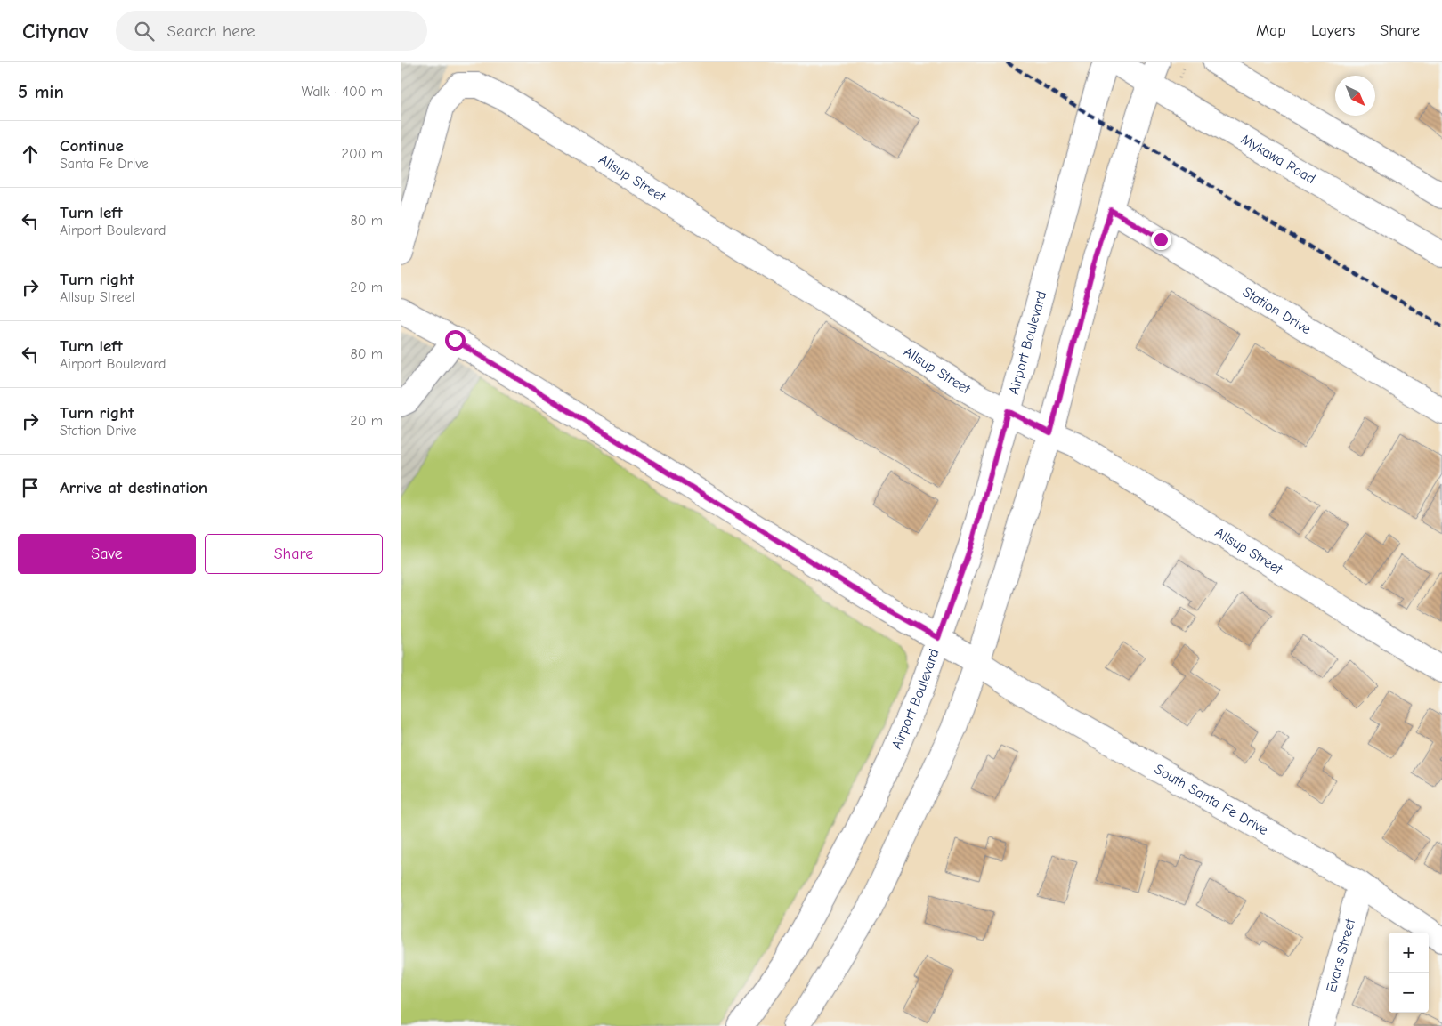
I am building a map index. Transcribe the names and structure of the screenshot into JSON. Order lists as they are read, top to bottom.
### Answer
{
  "streets": {
    "street": [
      "Mykawa Road",
      "Allsup Street",
      "Station Drive",
      "Airport Boulevard",
      "South Santa Fe Drive",
      "Evans Street"
    ]
  },
  "crossings": [
    ["Allsup Street", "Airport Boulevard"],
    ["Airport Boulevard", "South Santa Fe Drive"],
    ["South Santa Fe Drive", "Evans Street"]
  ],
  "north": "bottom right",
  "page": {
    "header": "Citynav",
    "search": "Search here",
    "nav": ["Map", "Layers", "Share"],
    "heading": ["5 min", "Walk · 400 m"],
    "list": [
      ["Continue", "Santa Fe Drive", "200 m"],
      ["Turn left", "Airport Boulevard", "80 m"],
      ["Turn right", "Allsup Street", "20 m"],
      ["Turn left", "Airport Boulevard", "80 m"],
      ["Turn right", "Station Drive", "20 m"],
      "Arrive at destination"
    ],
    "buttons": ["Save", "Share"],
    "map_buttons": ["+", "−"]
  }
}
